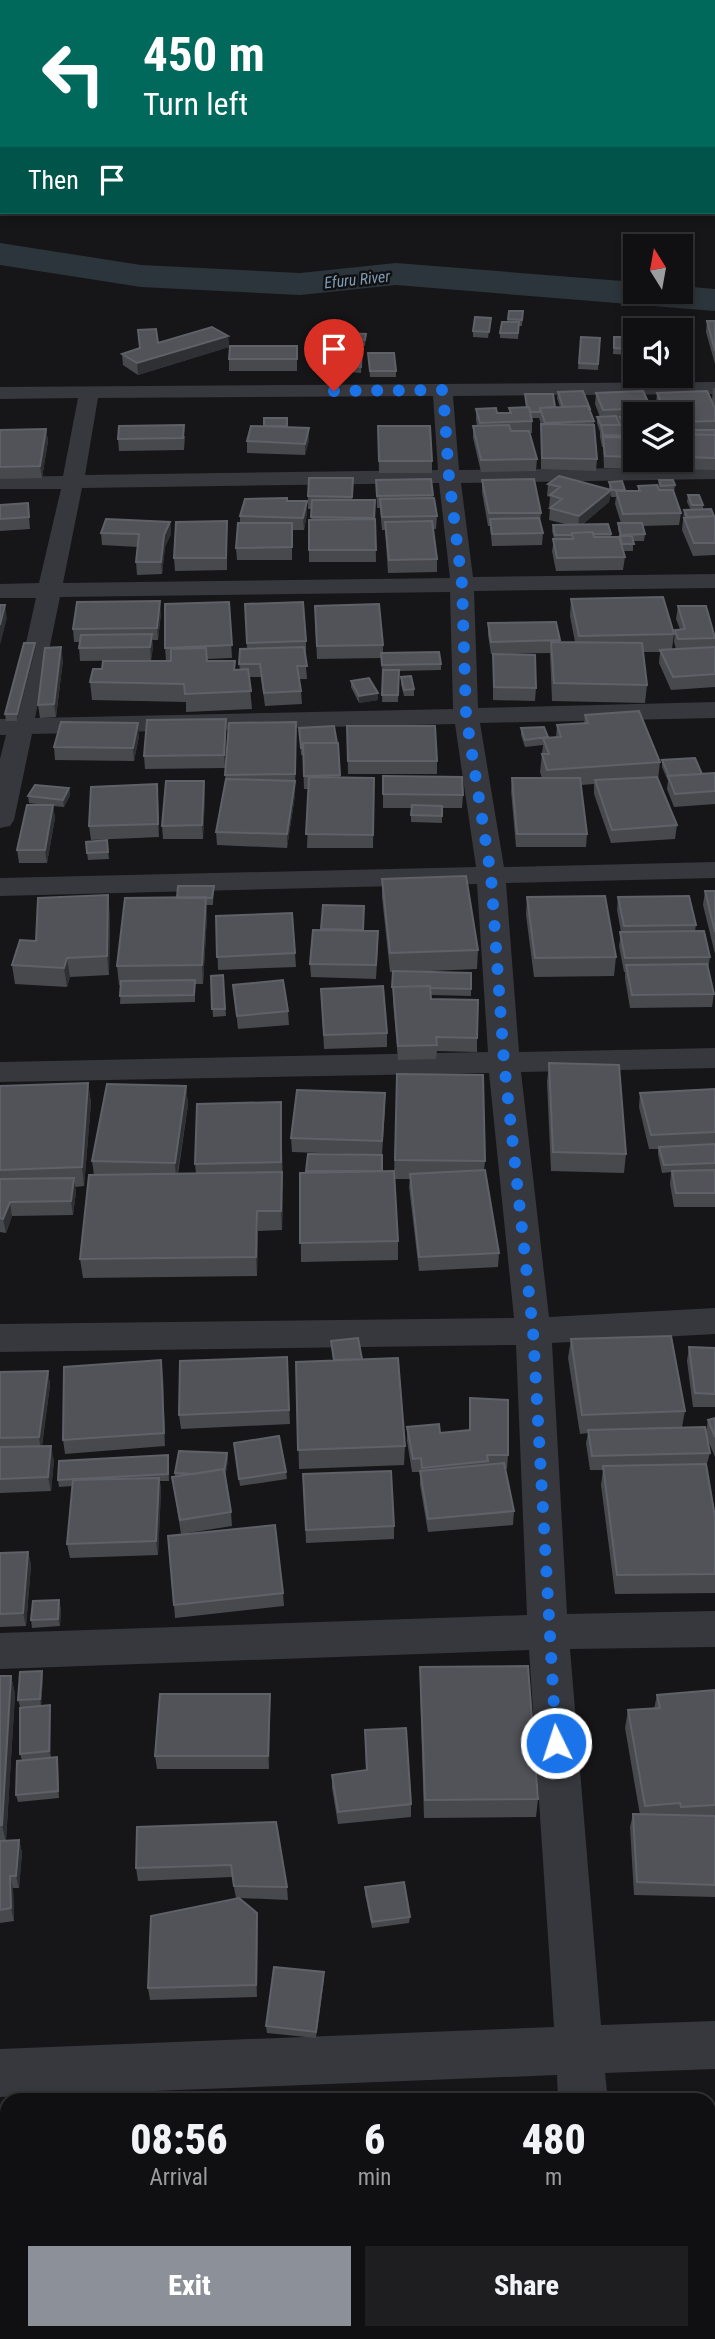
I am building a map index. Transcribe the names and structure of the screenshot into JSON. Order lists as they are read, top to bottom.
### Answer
{
  "water": ["Efuru River"],
  "north": "top",
  "page": {
    "turn": ["450 m", "Turn left"],
    "then": "Then",
    "eta": [
      "08:56",
      "Arrival",
      "6",
      "min",
      "480",
      "m"
    ],
    "buttons": ["Exit", "Share"]
  }
}
